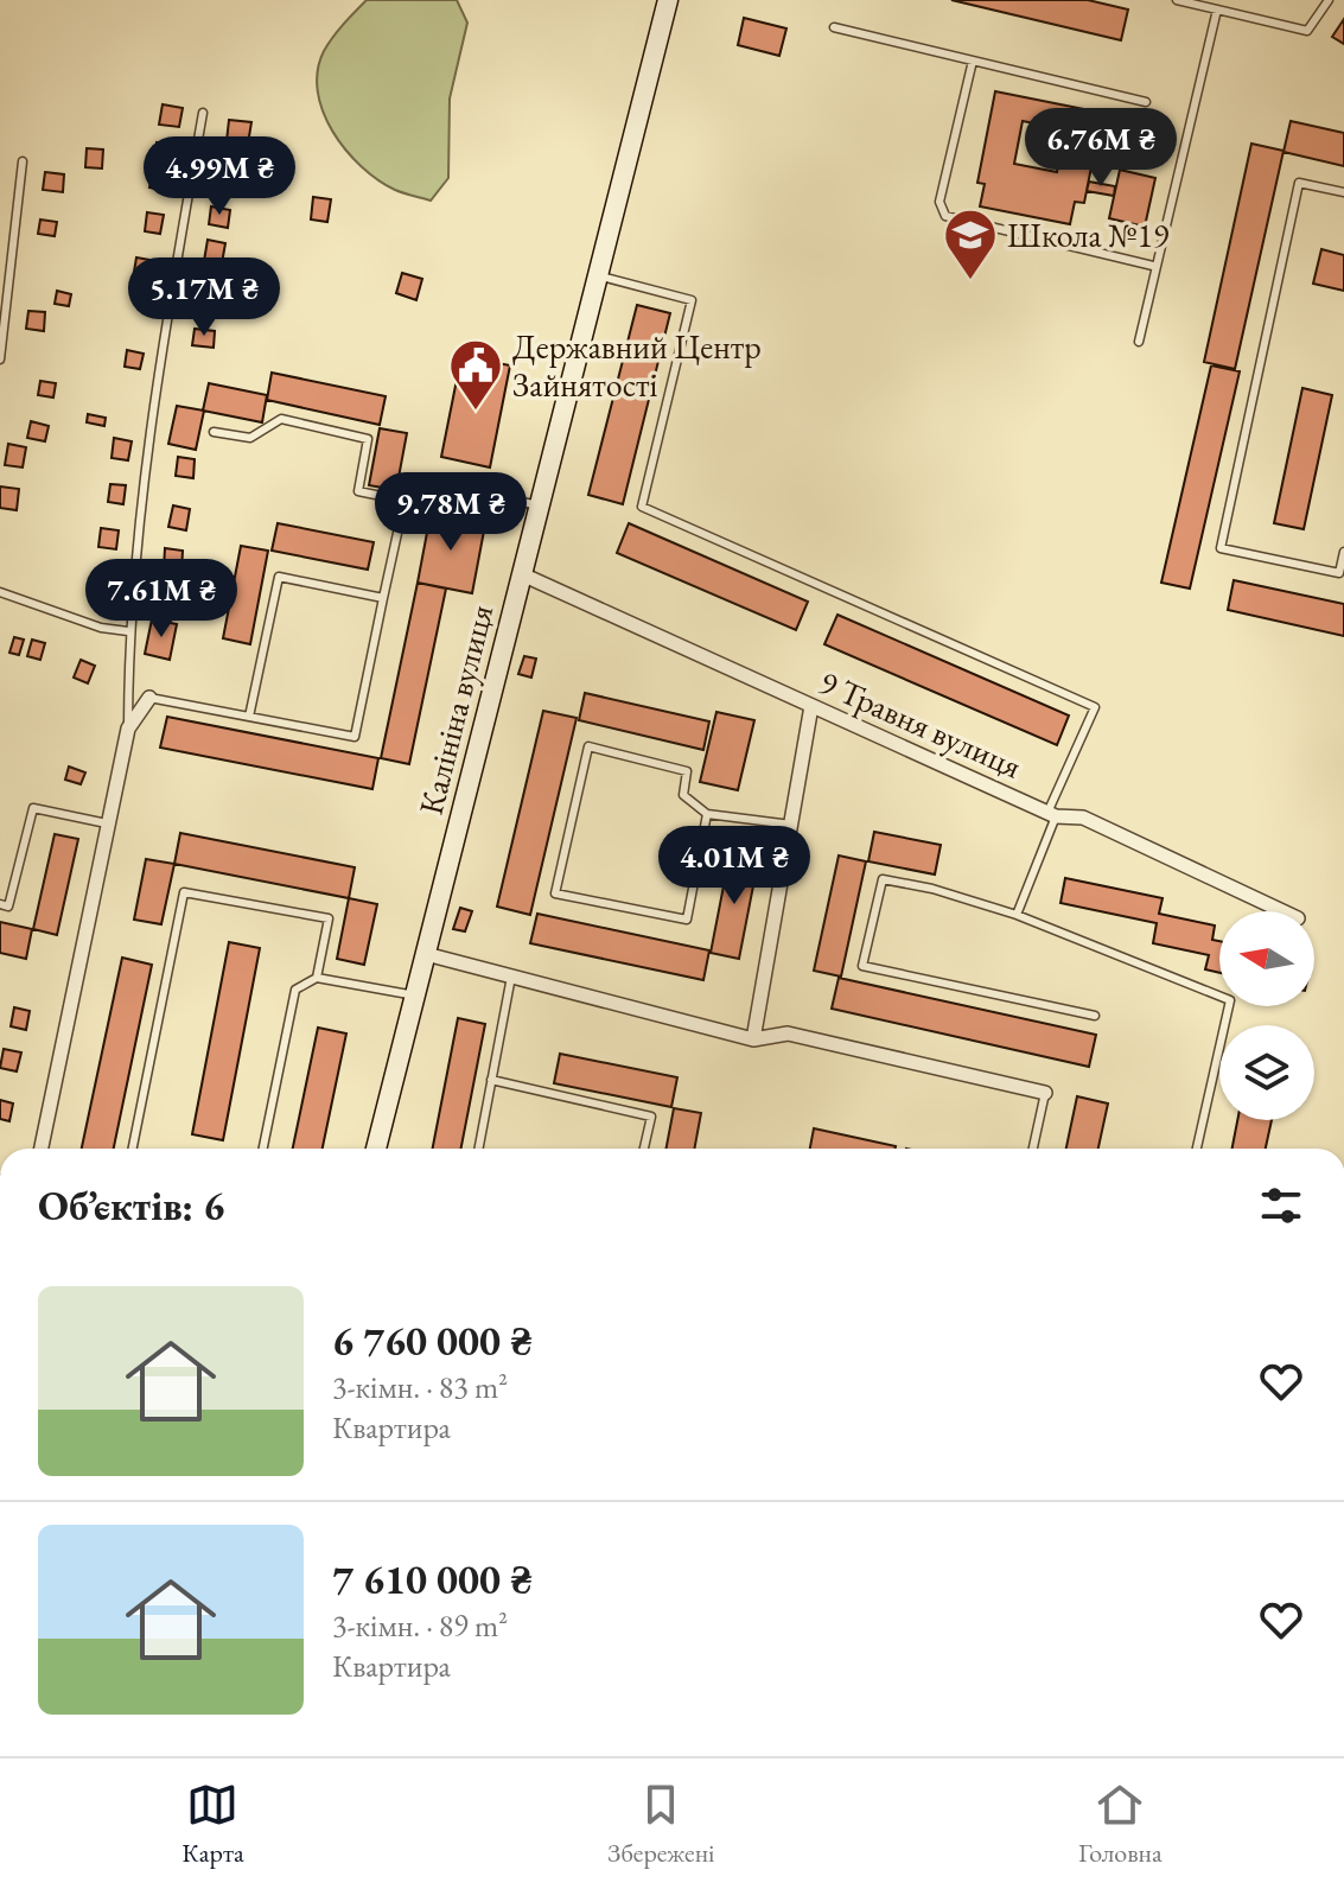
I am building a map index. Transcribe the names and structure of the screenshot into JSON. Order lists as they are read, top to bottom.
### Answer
{
  "streets": {
    "street": ["Калініна вулиця", "9 Травня вулиця"]
  },
  "crossings": [
    ["Калініна вулиця", "9 Травня вулиця"]
  ],
  "places": {
    "school or university": ["Школа №19"],
    "public building": ["Державний Центр Зайнятості"]
  },
  "north": "left",
  "page": {
    "price": [
      "6.76M ₴",
      "4.99M ₴",
      "5.17M ₴",
      "9.78M ₴",
      "7.61M ₴",
      "4.01M ₴"
    ],
    "heading": "Об’єктів: 6",
    "list": [
      {
        "name": "6 760 000 ₴",
        "note": "3-кімн. · 83 m² · Квартира"
      },
      {
        "name": "7 610 000 ₴",
        "note": "3-кімн. · 89 m² · Квартира"
      }
    ],
    "tabs": ["Карта", "Збережені", "Головна"]
  }
}
